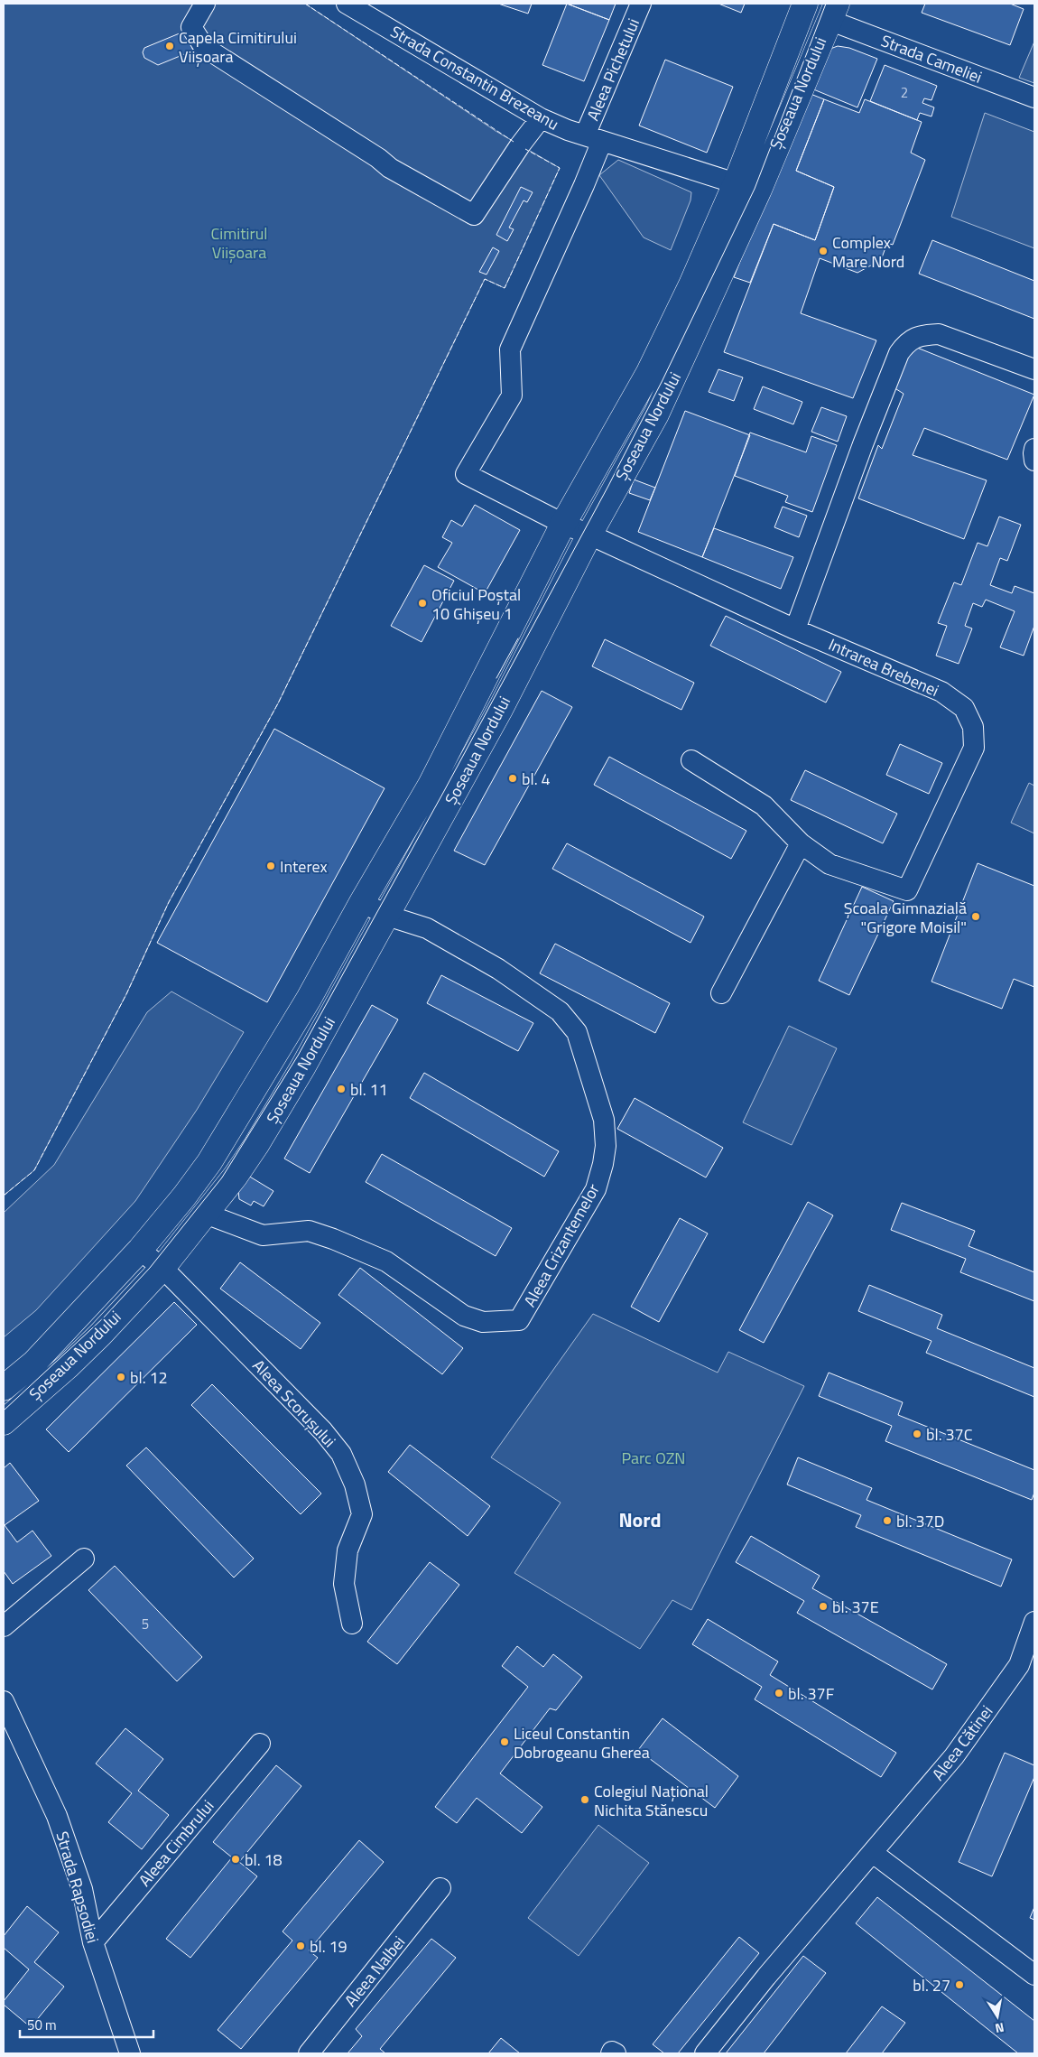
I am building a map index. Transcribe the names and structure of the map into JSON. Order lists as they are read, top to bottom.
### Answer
{
  "streets": {
    "main road": ["Șoseaua Nordului"],
    "street": [
      "Strada Cameliei",
      "Aleea Pichetului",
      "Strada Constantin Brezeanu",
      "Intrarea Brebenei",
      "Aleea Crizantemelor",
      "Aleea Scorușului",
      "Aleea Cătinei",
      "Aleea Cimbrului",
      "Strada Rapsodiei",
      "Aleea Nalbei"
    ]
  },
  "crossings": [
    ["Strada Cameliei", "Șoseaua Nordului"],
    ["Aleea Pichetului", "Strada Constantin Brezeanu"],
    ["Aleea Pichetului", "Șoseaua Nordului"],
    ["Aleea Pichetului", "Intrarea Brebenei"],
    ["Strada Constantin Brezeanu", "Șoseaua Nordului"],
    ["Șoseaua Nordului", "Intrarea Brebenei"],
    ["Șoseaua Nordului", "Aleea Crizantemelor"],
    ["Șoseaua Nordului", "Aleea Scorușului"],
    ["Aleea Cimbrului", "Strada Rapsodiei"]
  ],
  "districts": ["Nord"],
  "parks": ["Cimitirul Viișoara", "Parc OZN"],
  "places": [
    "Capela Cimitirului Viișoara",
    "Complex Mare Nord",
    "Oficiul Poștal 10 Ghișeu 1",
    "bl. 4",
    "Interex",
    "Școala Gimnazială \"Grigore Moisil\"",
    "bl. 11",
    "bl. 12",
    "bl. 37C",
    "bl. 37D",
    "bl. 37E",
    "bl. 37F",
    "Liceul Constantin Dobrogeanu Gherea",
    "Colegiul Național Nichita Stănescu",
    "bl. 18",
    "bl. 19",
    "bl. 27"
  ],
  "house_numbers": ["2", "5"],
  "scale_bar": "50 m",
  "north": "bottom"
}
